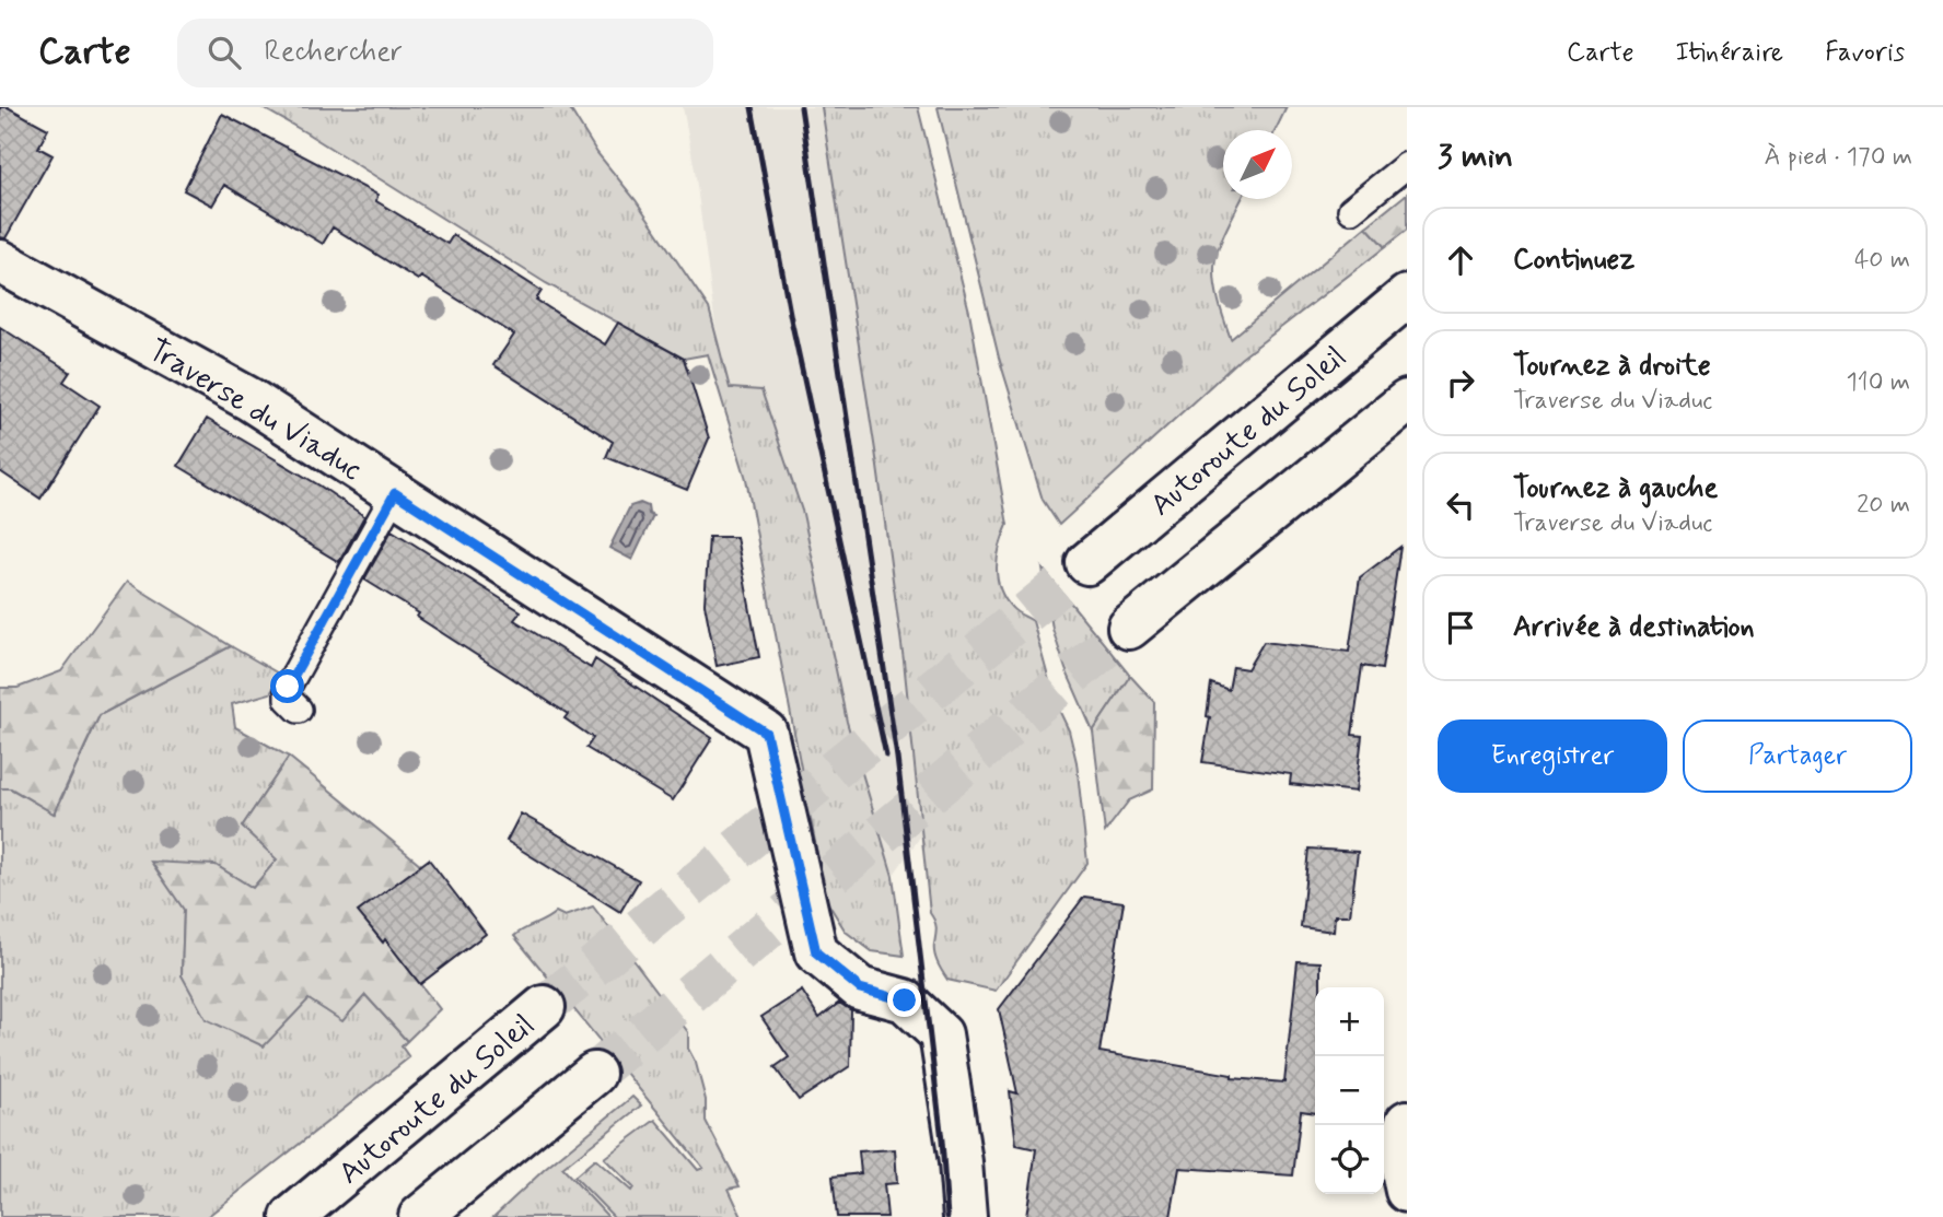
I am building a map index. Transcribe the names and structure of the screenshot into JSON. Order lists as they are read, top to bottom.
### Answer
{
  "streets": {
    "main road": ["Traverse du Viaduc", "Autoroute du Soleil"]
  },
  "north": "top right",
  "page": {
    "header": "Carte",
    "search": "Rechercher",
    "nav": ["Carte", "Itinéraire", "Favoris"],
    "heading": ["3 min", "À pied · 170 m"],
    "list": [
      ["Continuez", "40 m"],
      ["Tournez à droite", "Traverse du Viaduc", "110 m"],
      ["Tournez à gauche", "Traverse du Viaduc", "20 m"],
      "Arrivée à destination"
    ],
    "buttons": ["Enregistrer", "Partager"],
    "map_buttons": ["+", "−"]
  }
}
